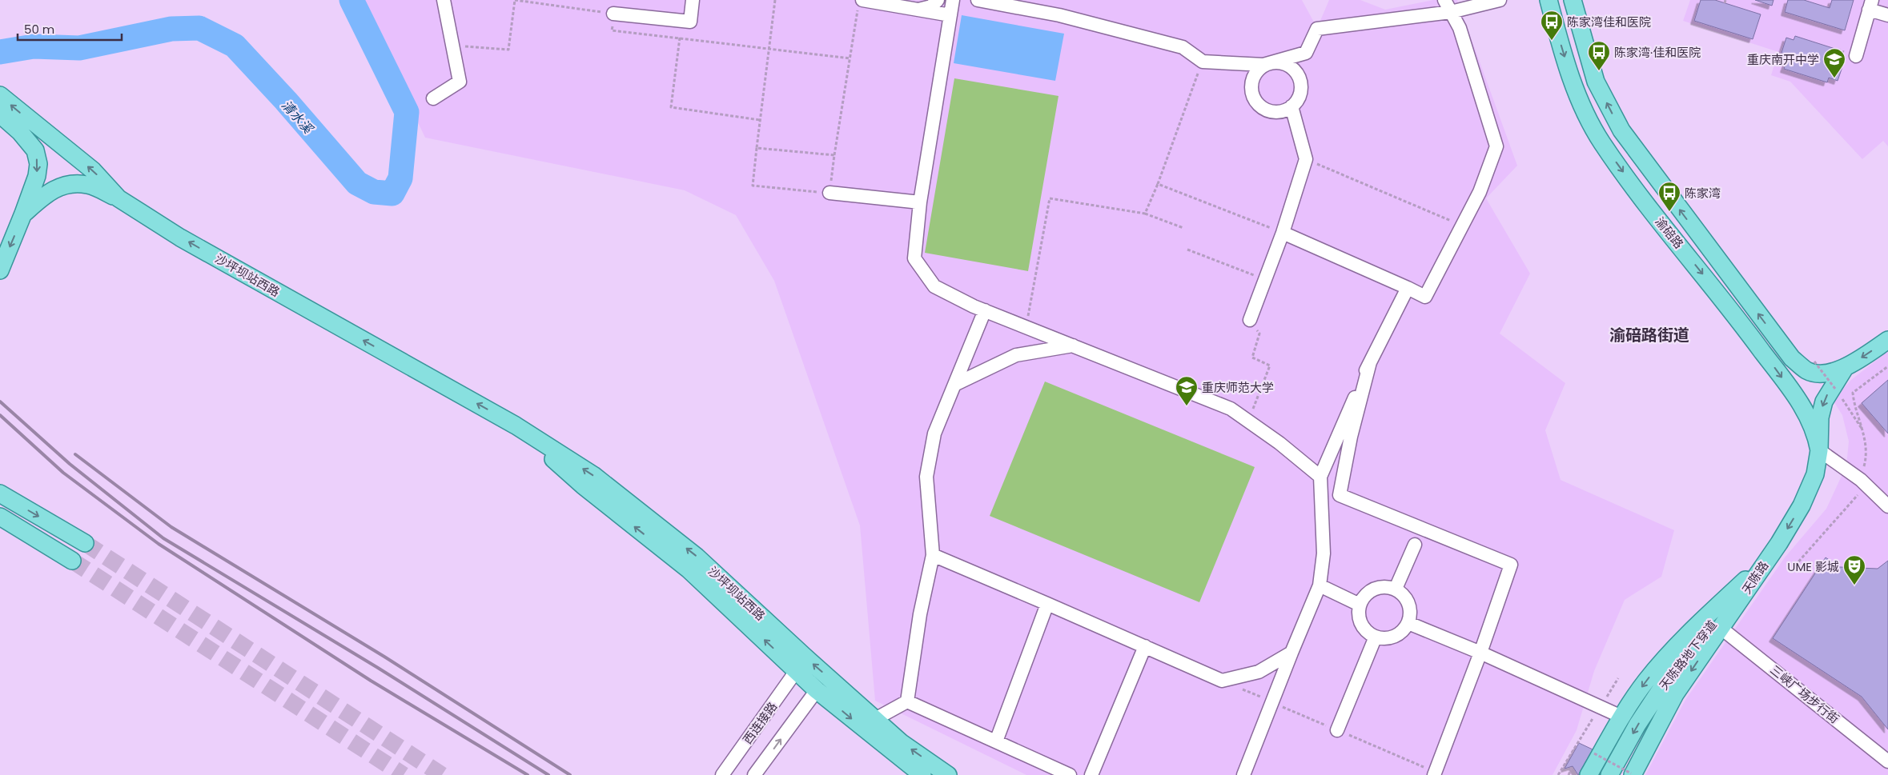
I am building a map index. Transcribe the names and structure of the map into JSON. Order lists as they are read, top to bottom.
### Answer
{
  "streets": {
    "main road": [
      "渝碚路",
      "沙坪坝站西路",
      "天陈路",
      "天陈路地下穿道"
    ],
    "street": ["三峡广场步行街", "西连接路"]
  },
  "crossings": [
    ["渝碚路", "天陈路"],
    ["沙坪坝站西路", "西连接路"],
    ["天陈路", "天陈路地下穿道"],
    ["天陈路", "三峡广场步行街"]
  ],
  "districts": ["渝碚路街道"],
  "water": ["清水溪"],
  "places": {
    "bus stop": ["陈家湾佳和医院", "陈家湾·佳和医院", "陈家湾"],
    "school or university": ["重庆南开中学", "重庆师范大学"],
    "theatre": ["UME 影城"]
  },
  "scale_bar": "50 m"
}
